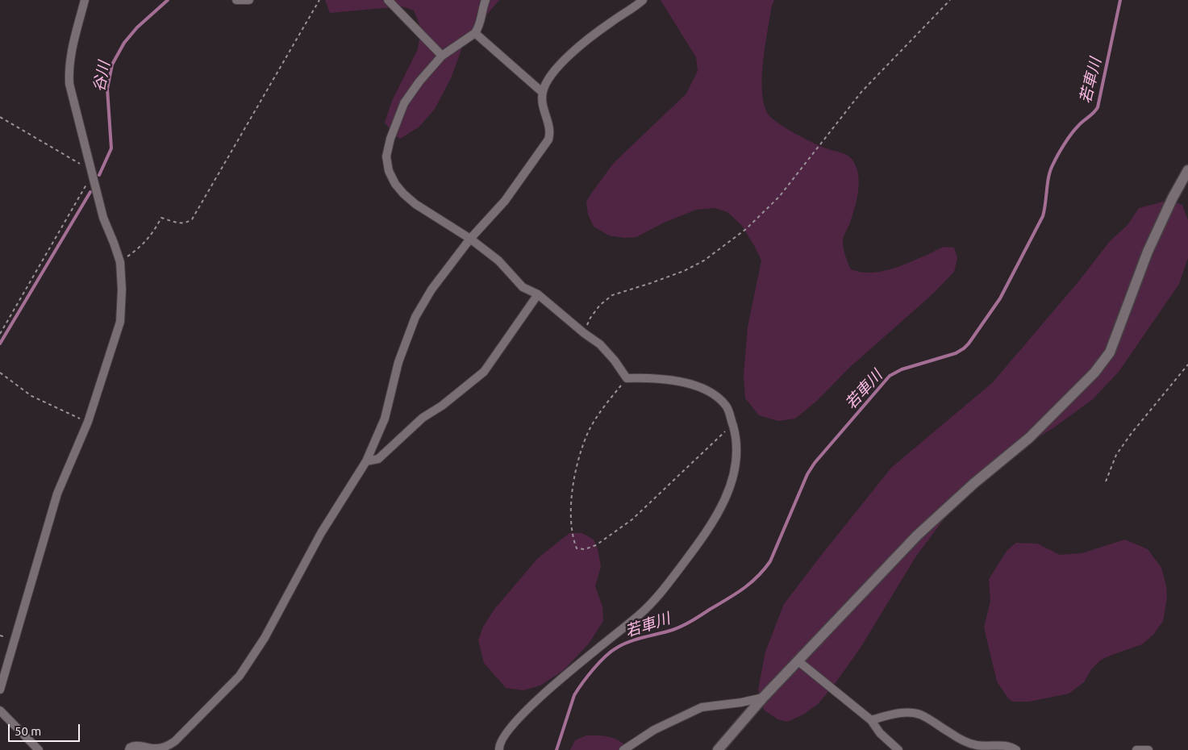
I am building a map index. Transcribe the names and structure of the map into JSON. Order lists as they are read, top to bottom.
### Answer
{
  "water": ["谷川", "若車川"],
  "scale_bar": "50 m"
}
